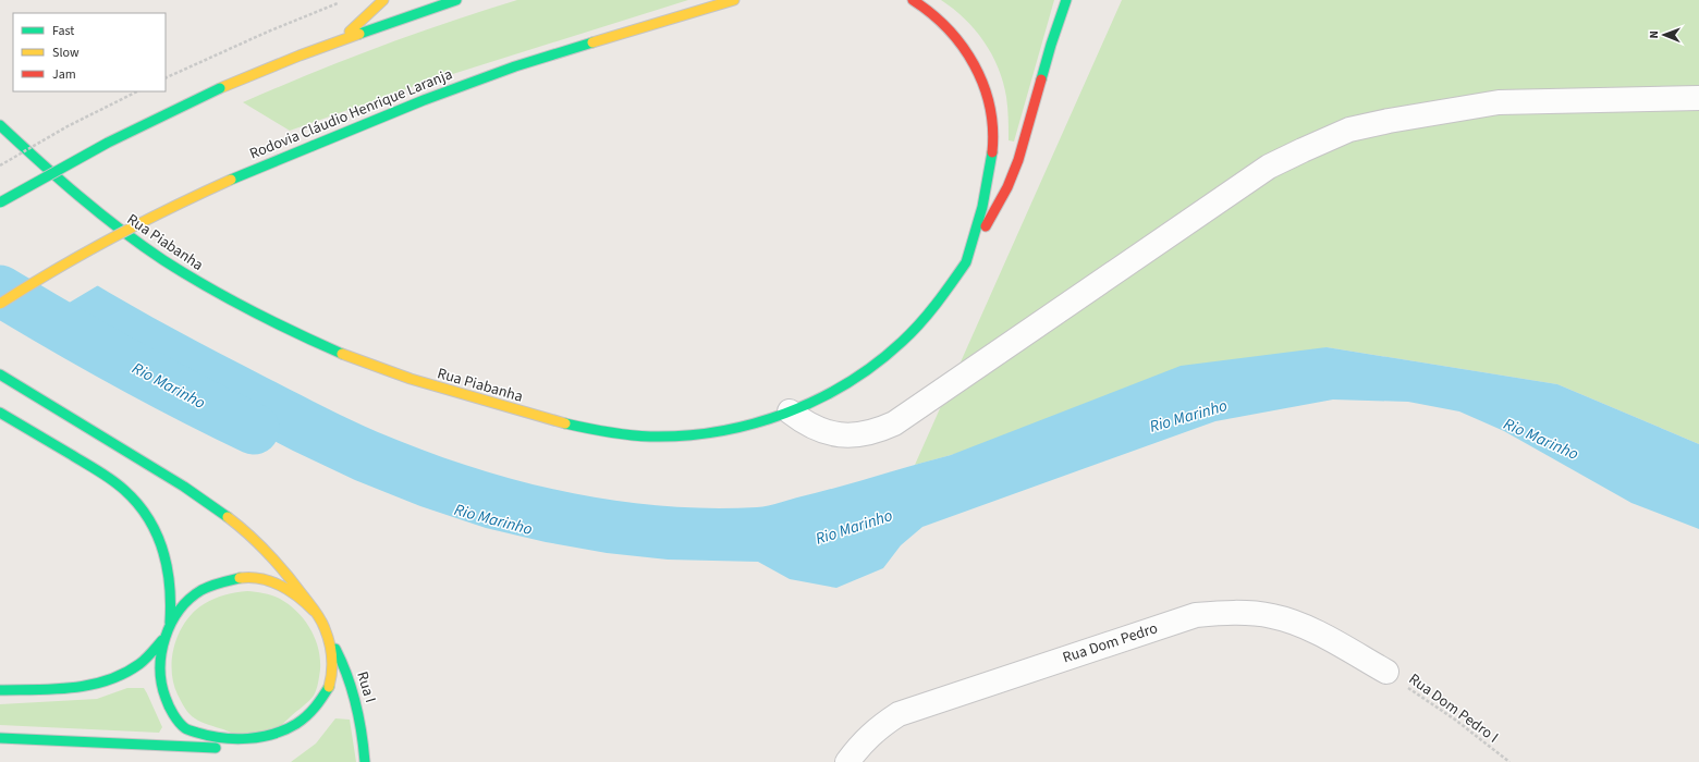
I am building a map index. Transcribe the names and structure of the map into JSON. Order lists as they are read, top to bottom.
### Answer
{
  "streets": {
    "main road": ["Rodovia Cláudio Henrique Laranja", "Rua Piabanha", "Rua I"],
    "street": ["Rua Dom Pedro"],
    "path": ["Rua Dom Pedro I"]
  },
  "crossings": [
    ["Rua Dom Pedro", "Rua Dom Pedro I"]
  ],
  "water": ["Rio Marinho"],
  "legend": ["Fast", "Slow", "Jam"],
  "north": "left"
}
